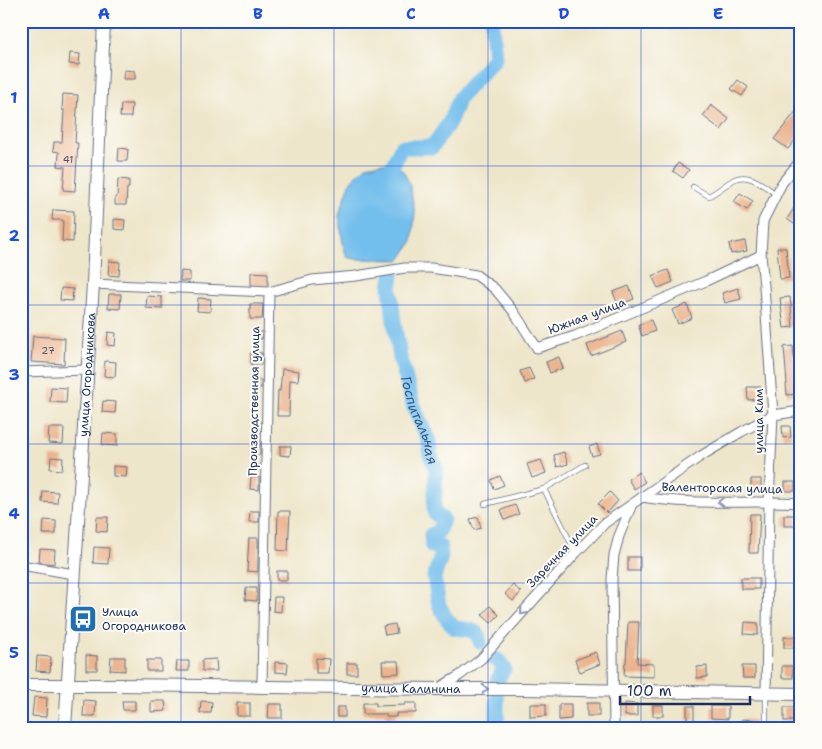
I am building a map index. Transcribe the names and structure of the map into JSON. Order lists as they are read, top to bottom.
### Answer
{
  "streets": {
    "street": [
      "Южная улица",
      "улица Огородникова",
      "Производственная улица",
      "улица Ким",
      "Валенторская улица",
      "Заречная улица",
      "улица Калинина"
    ]
  },
  "crossings": [
    ["Южная улица", "Производственная улица"],
    ["Южная улица", "улица Ким"],
    ["улица Огородникова", "улица Калинина"],
    ["Производственная улица", "улица Калинина"],
    ["улица Ким", "Валенторская улица"],
    ["улица Ким", "Заречная улица"],
    ["улица Ким", "улица Калинина"],
    ["Валенторская улица", "Заречная улица"],
    ["Заречная улица", "улица Калинина"]
  ],
  "one_way": ["Валенторская улица", "Заречная улица"],
  "water": ["Госпитальная"],
  "places": {
    "bus stop": ["Улица Огородникова"]
  },
  "house_numbers": ["41", "27"],
  "scale_bar": "100 m",
  "grid": {
    "columns": [
      "A",
      "B",
      "C",
      "D",
      "E"
    ],
    "rows": [
      "1",
      "2",
      "3",
      "4",
      "5"
    ]
  }
}
